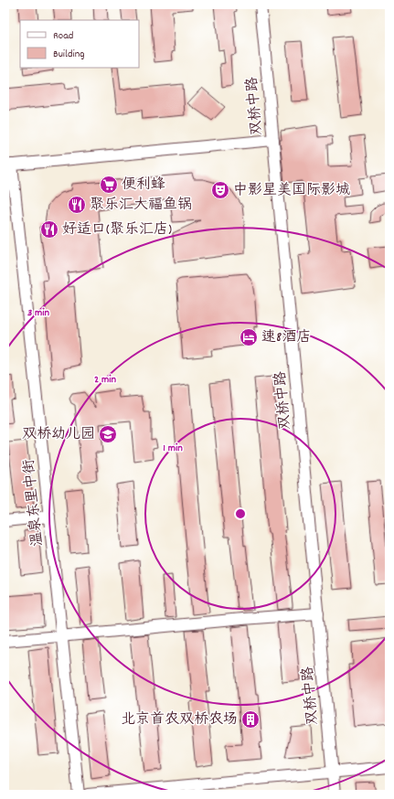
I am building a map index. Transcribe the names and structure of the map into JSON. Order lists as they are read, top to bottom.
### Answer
{
  "streets": {
    "street": ["双桥中路", "温泉东里中街"]
  },
  "places": {
    "supermarket": ["便利蜂"],
    "theatre": ["中影星美国际影城"],
    "restaurant": ["聚乐汇大福鱼锅", "好适口(聚乐汇店)"],
    "hotel": ["速8酒店"],
    "school or university": ["双桥幼儿园"],
    "building": ["北京首农双桥农场"]
  },
  "legend": ["Road", "Building"],
  "rings": ["3 min", "2 min", "1 min"]
}
